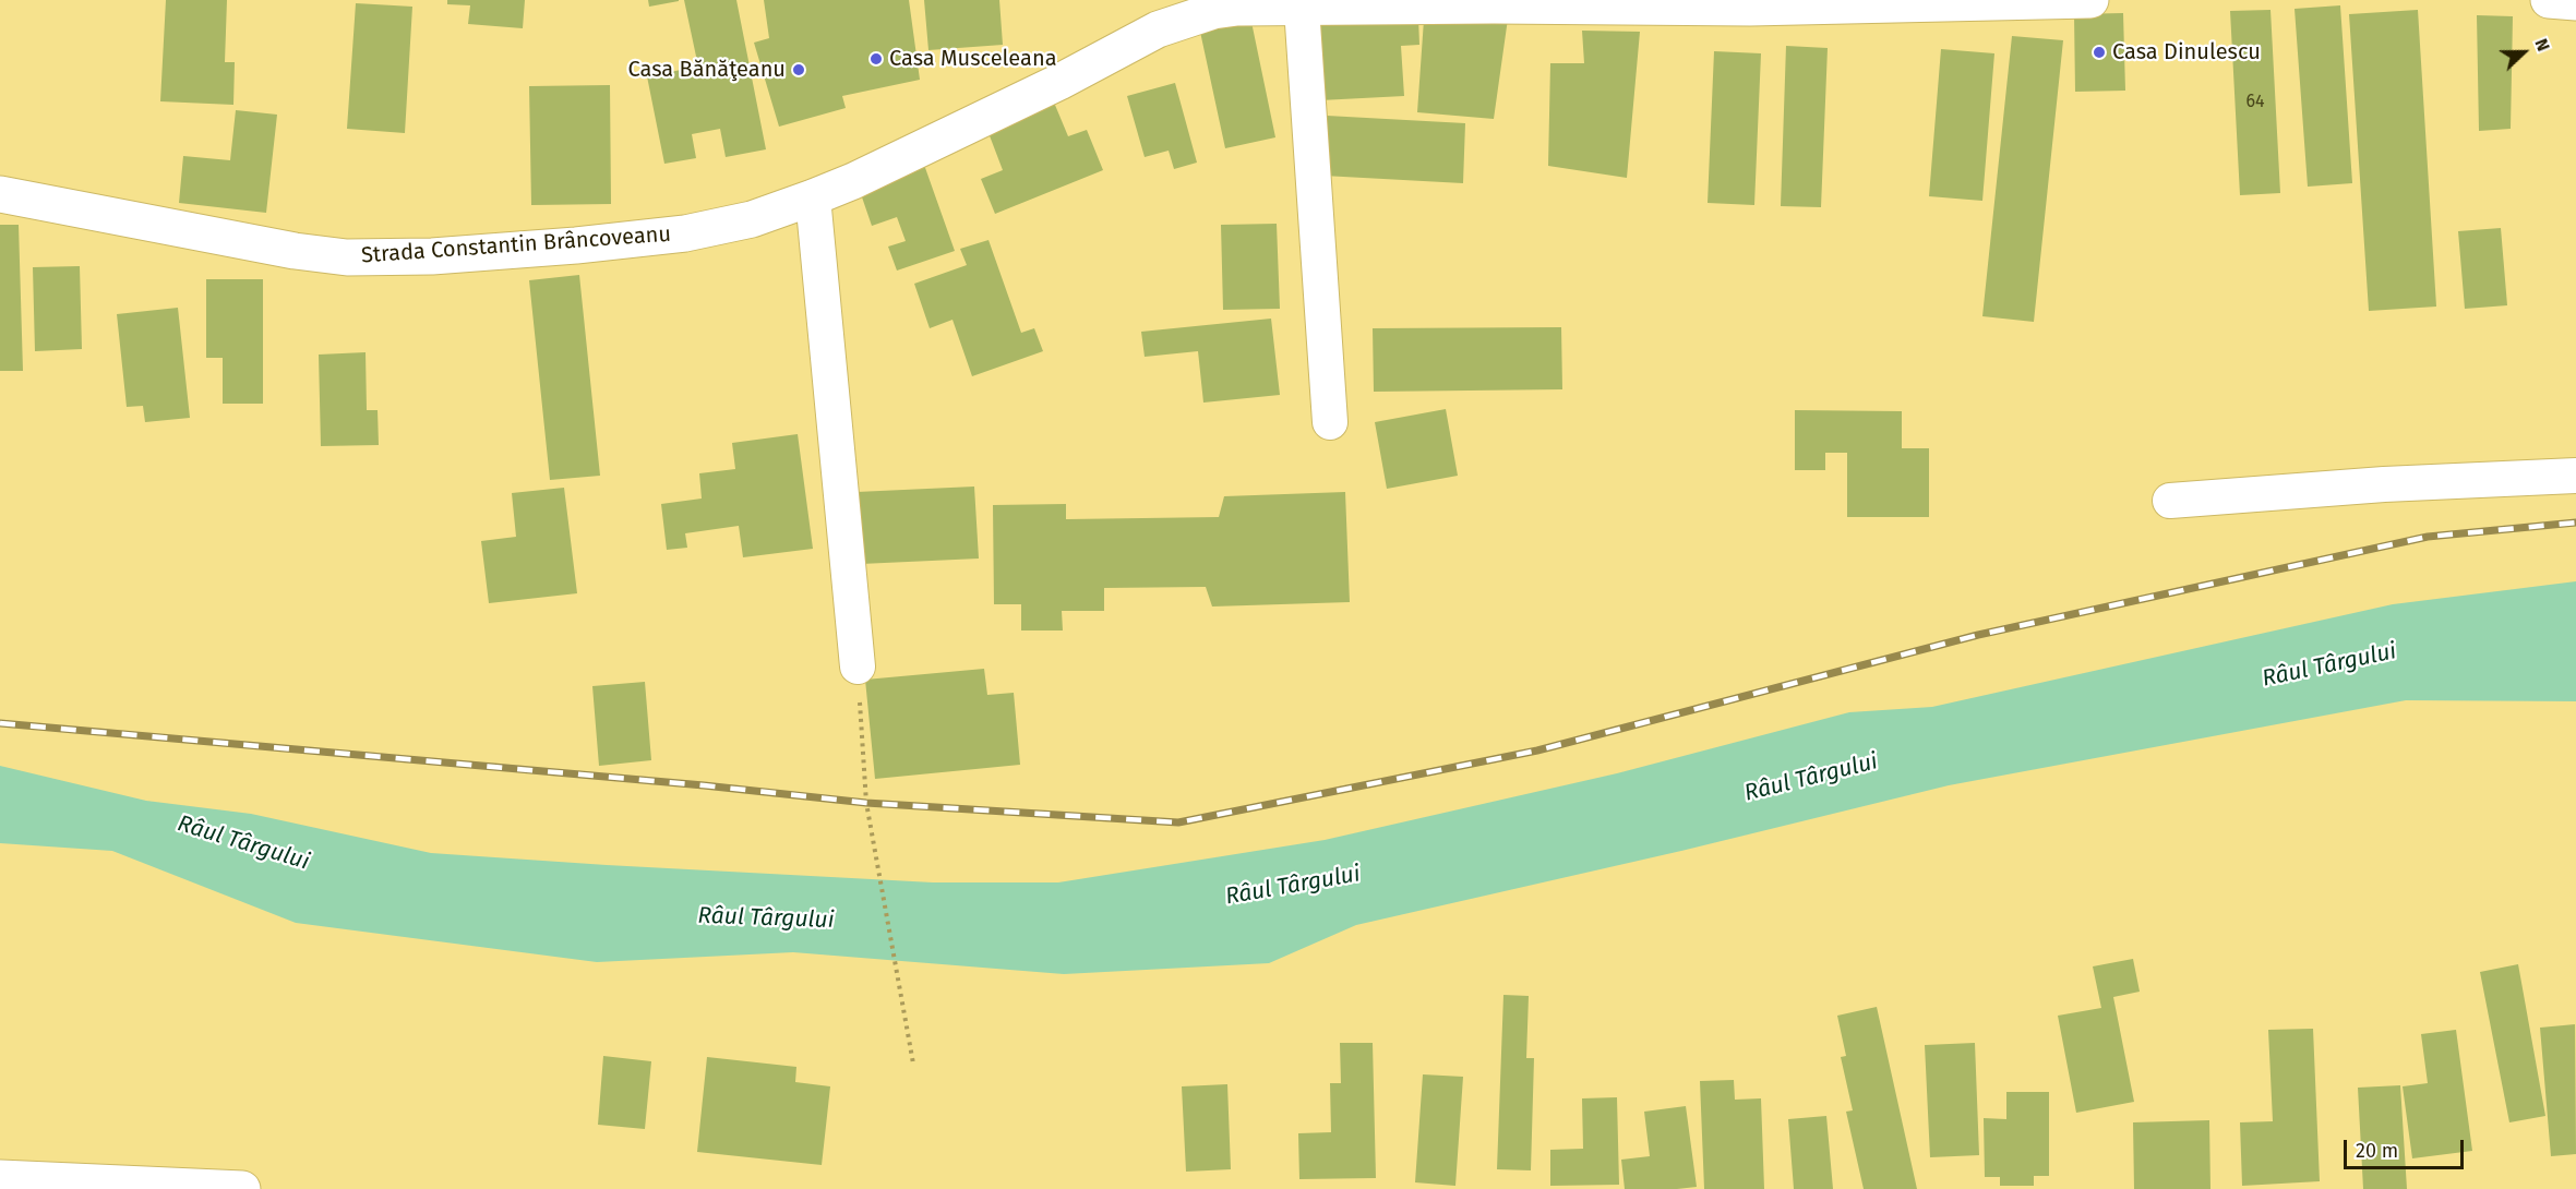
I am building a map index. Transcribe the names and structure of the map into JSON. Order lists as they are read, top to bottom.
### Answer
{
  "streets": {
    "main road": ["Strada Constantin Brâncoveanu"]
  },
  "water": ["Râul Târgului"],
  "places": ["Casa Dinulescu", "Casa Musceleana", "Casa Bănăţeanu"],
  "house_numbers": ["64"],
  "scale_bar": "20 m",
  "north": "right"
}
